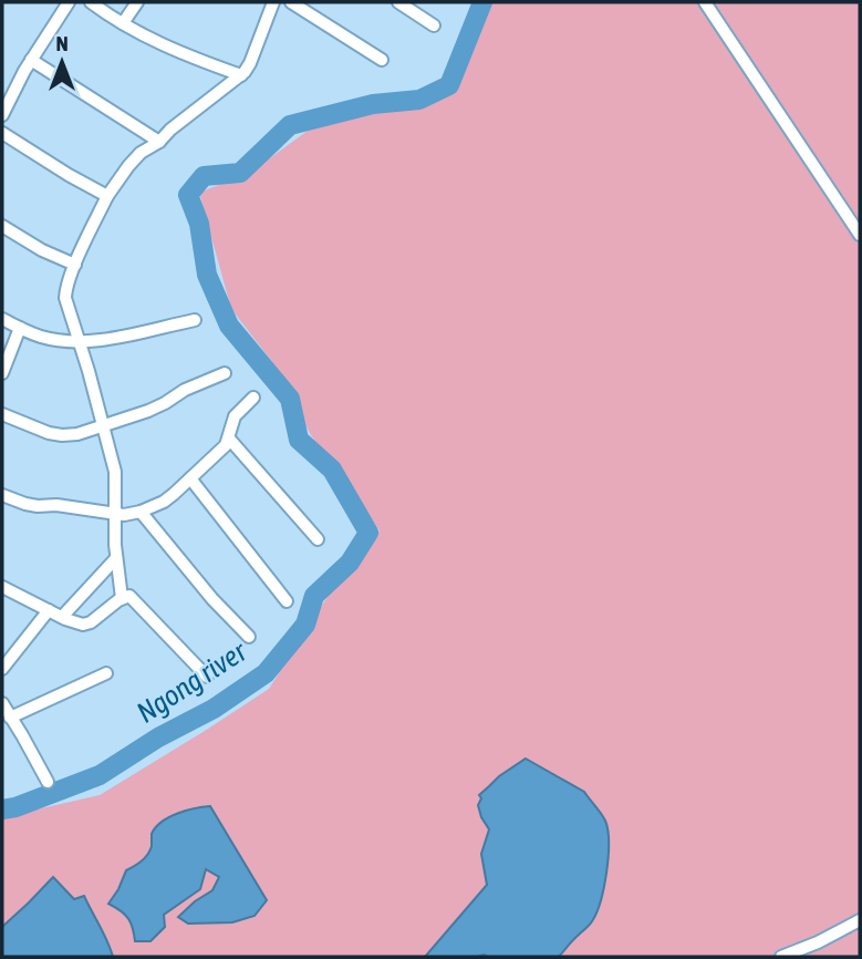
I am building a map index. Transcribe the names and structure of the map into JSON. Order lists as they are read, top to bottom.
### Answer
{
  "water": ["Ngong river"],
  "north": "top"
}
